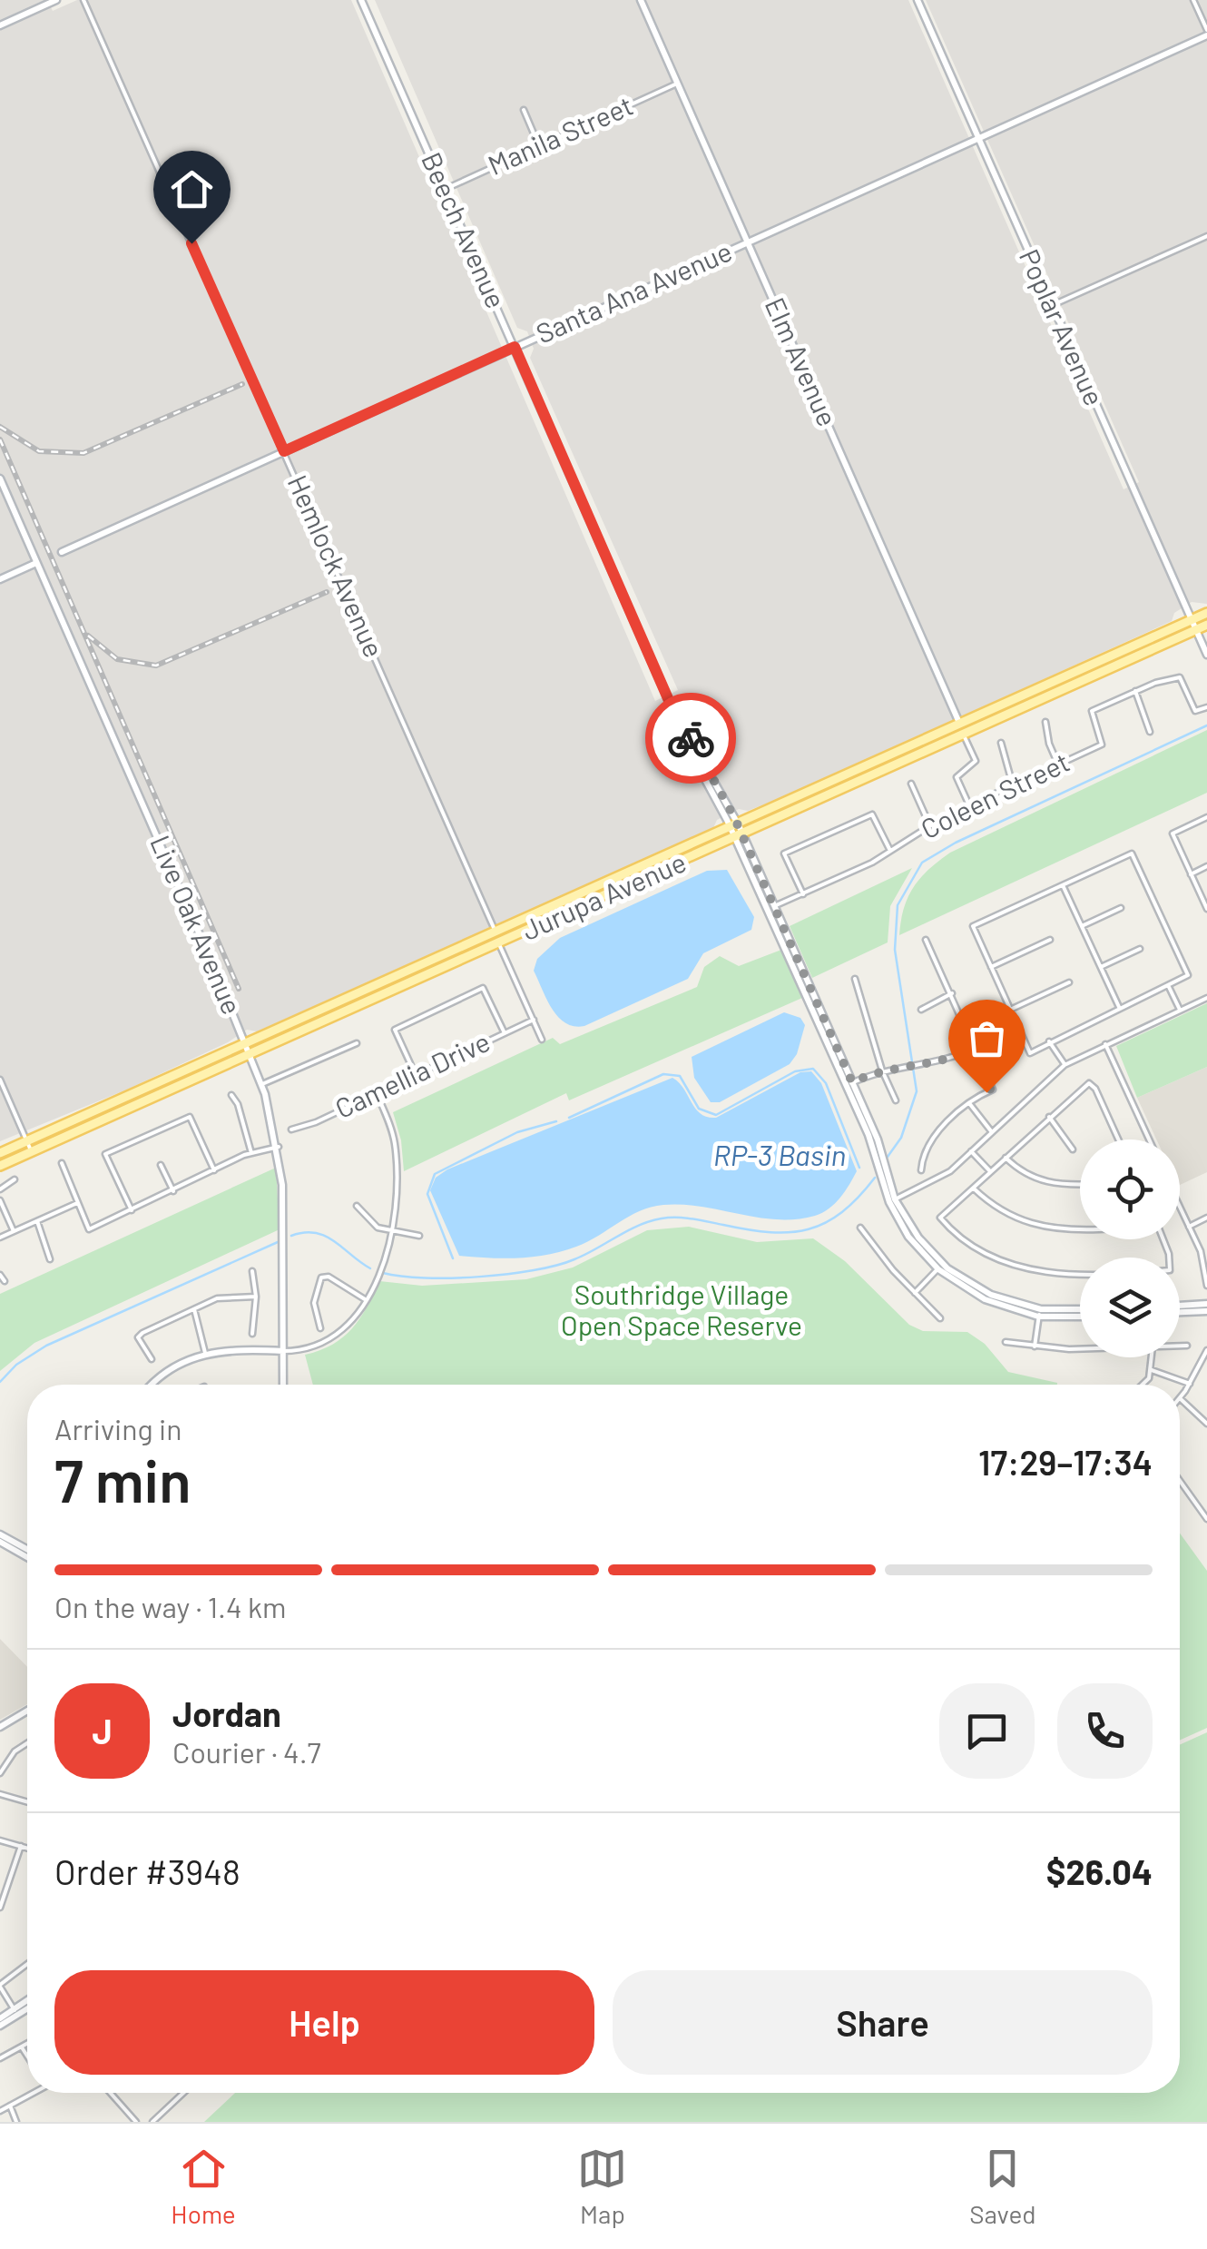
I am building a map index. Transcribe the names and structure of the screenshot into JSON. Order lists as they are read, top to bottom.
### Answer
{
  "streets": {
    "main road": ["Jurupa Avenue"],
    "street": [
      "Manila Street",
      "Beech Avenue",
      "Santa Ana Avenue",
      "Poplar Avenue",
      "Elm Avenue",
      "Hemlock Avenue",
      "Coleen Street",
      "Live Oak Avenue",
      "Camellia Drive"
    ]
  },
  "crossings": [
    ["Manila Street", "Beech Avenue"],
    ["Manila Street", "Elm Avenue"],
    ["Beech Avenue", "Santa Ana Avenue"],
    ["Beech Avenue", "Coleen Street"],
    ["Beech Avenue", "Jurupa Avenue"],
    ["Santa Ana Avenue", "Poplar Avenue"],
    ["Santa Ana Avenue", "Elm Avenue"],
    ["Santa Ana Avenue", "Hemlock Avenue"],
    ["Poplar Avenue", "Jurupa Avenue"],
    ["Elm Avenue", "Jurupa Avenue"],
    ["Hemlock Avenue", "Jurupa Avenue"],
    ["Hemlock Avenue", "Camellia Drive"],
    ["Jurupa Avenue", "Live Oak Avenue"]
  ],
  "water": ["RP-3 Basin"],
  "parks": ["Southridge Village Open Space Reserve"],
  "page": {
    "heading": ["7 min", "Arriving in", "17:29–17:34"],
    "panel": [
      "Jordan",
      "Courier · 4.7",
      "Order #3948",
      "$26.04"
    ],
    "bar": "On the way · 1.4 km",
    "round": "J",
    "buttons": ["Help", "Share"],
    "tabs": ["Home", "Map", "Saved"]
  }
}
